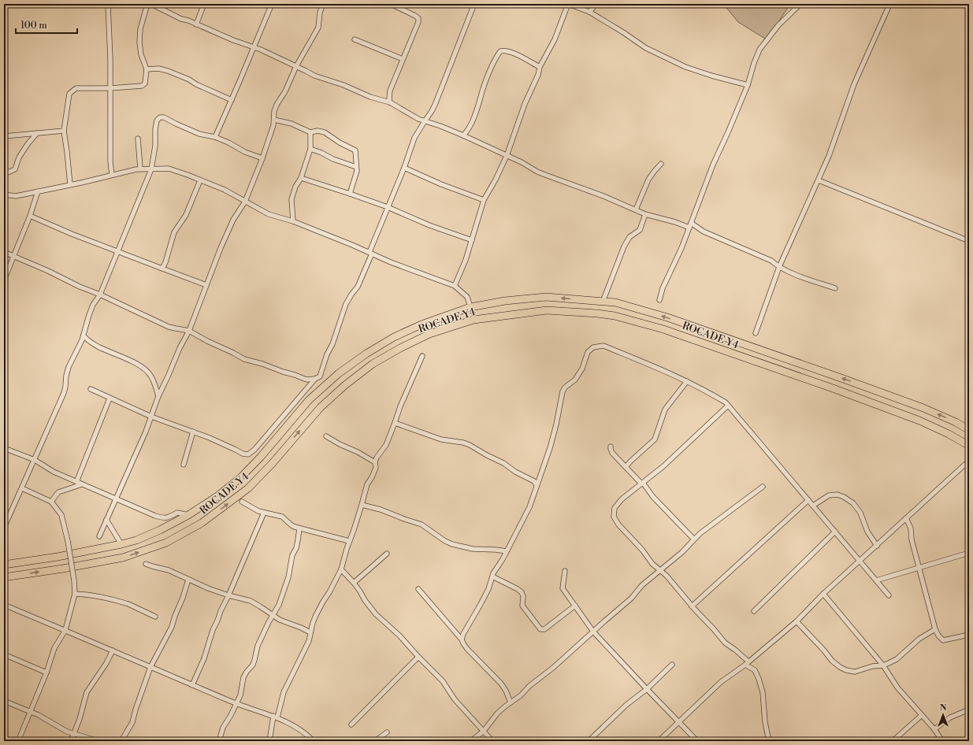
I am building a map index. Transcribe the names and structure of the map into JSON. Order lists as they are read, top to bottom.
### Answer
{
  "streets": {
    "highway": ["ROCADE Y4"]
  },
  "scale_bar": "100 m",
  "north": "top"
}
